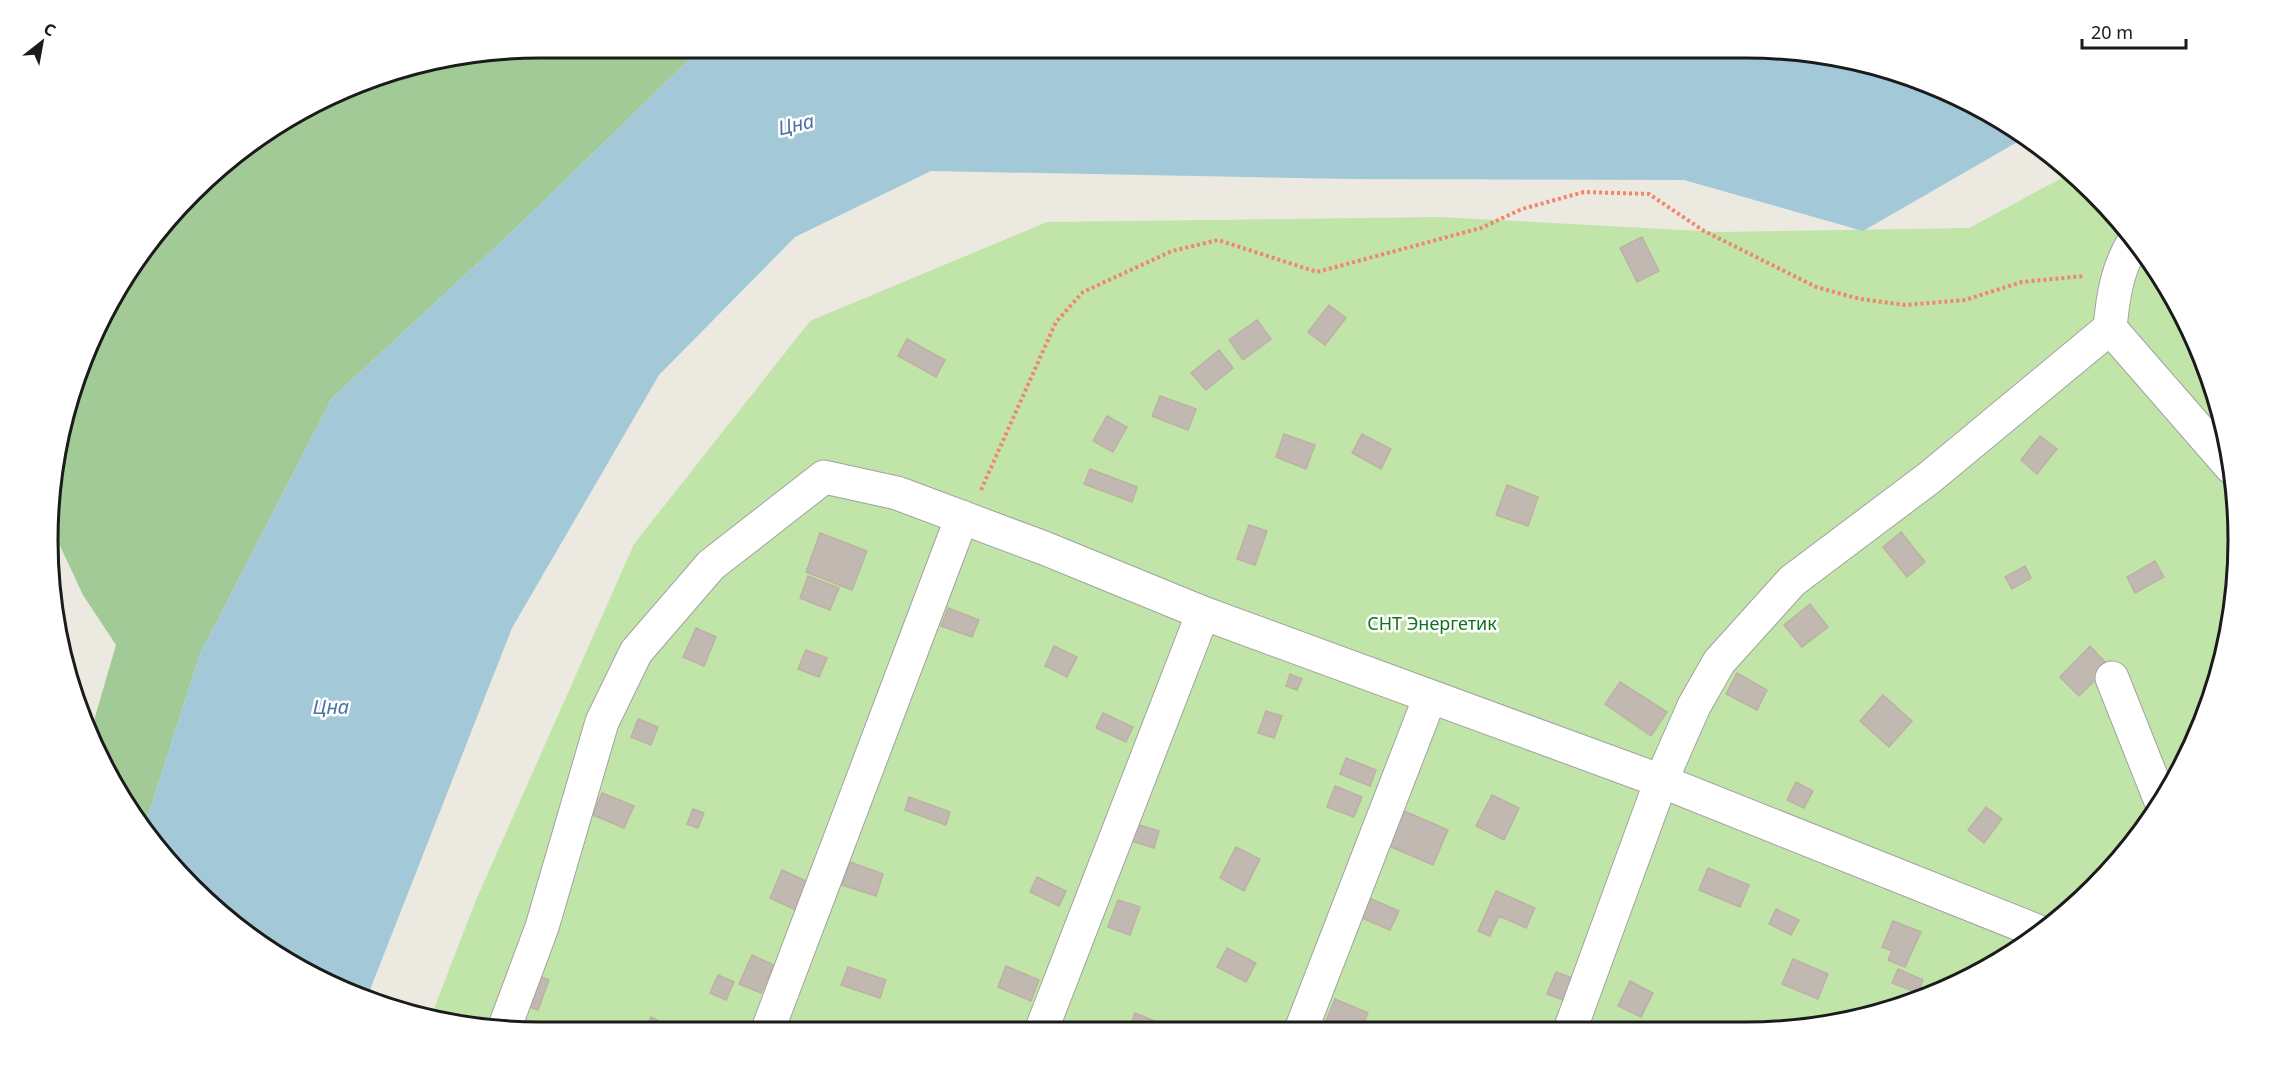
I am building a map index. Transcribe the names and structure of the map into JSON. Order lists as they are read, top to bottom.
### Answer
{
  "water": ["Цна"],
  "parks": ["СНТ Энергетик"],
  "scale_bar": "20 m",
  "north": "top right"
}
